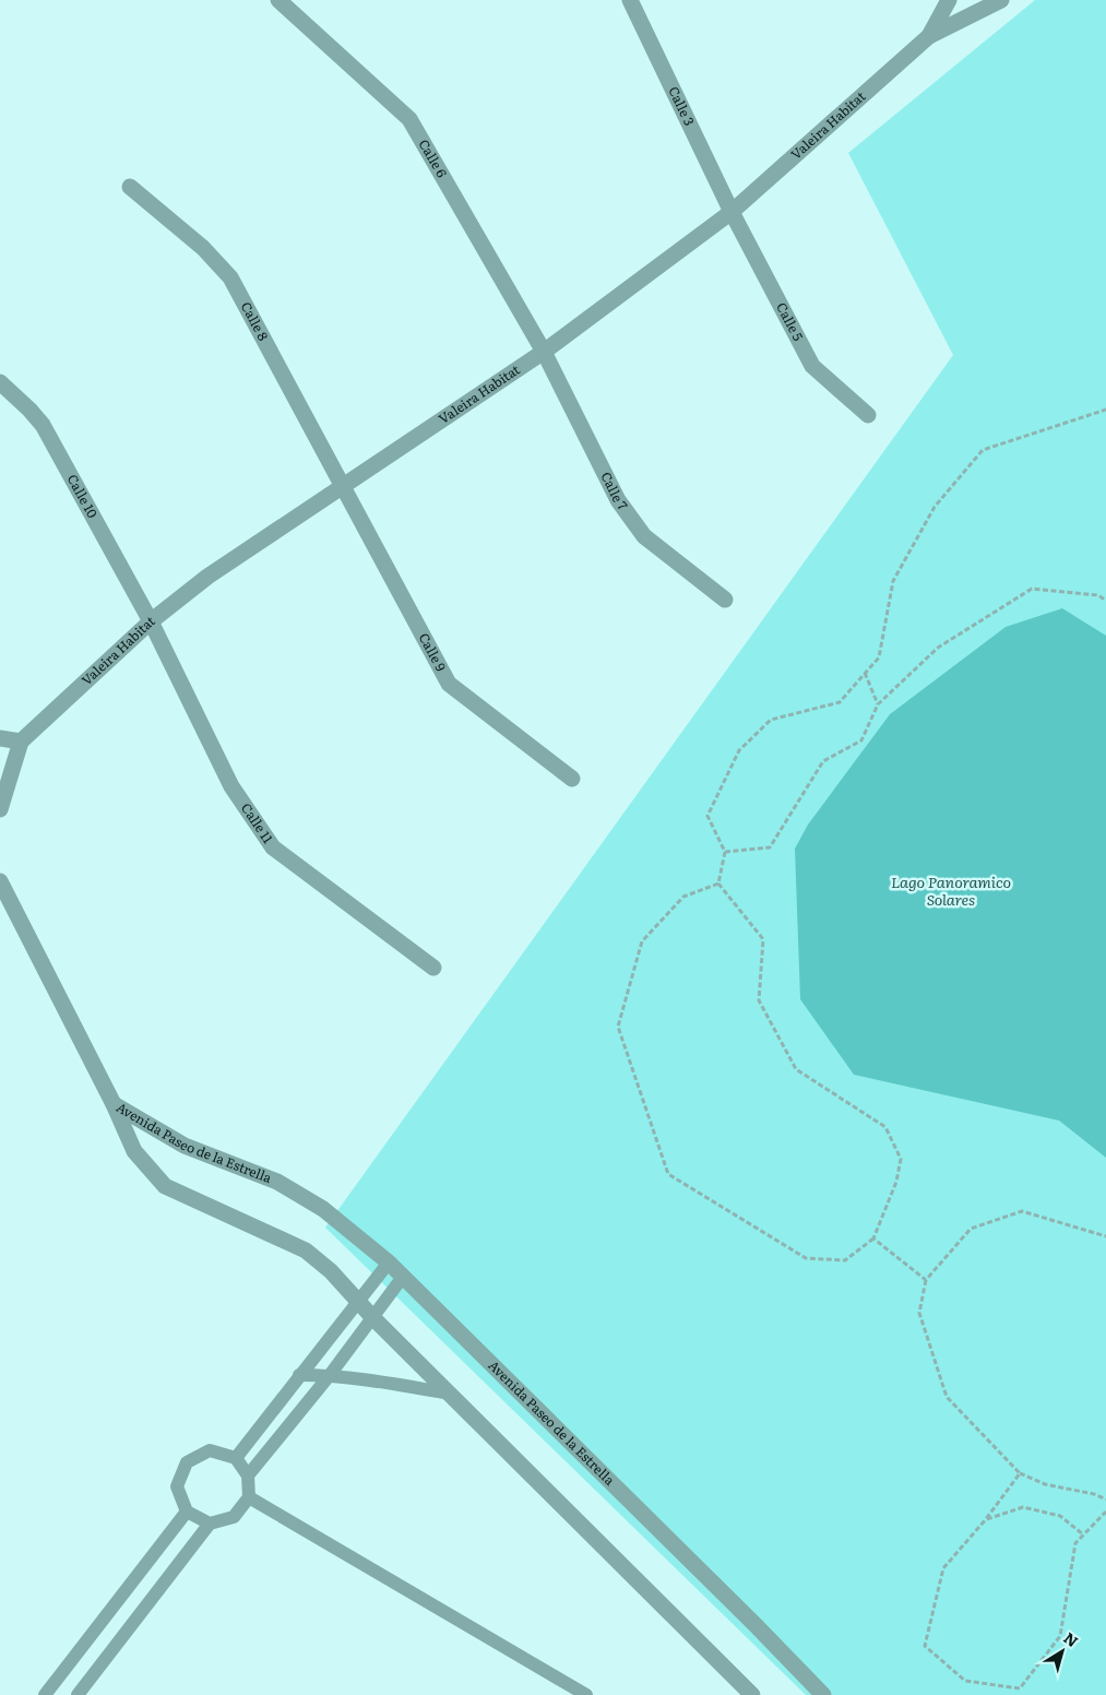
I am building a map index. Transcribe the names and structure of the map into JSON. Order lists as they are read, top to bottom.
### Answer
{
  "streets": {
    "street": [
      "Calle 3",
      "Valeira Habitat",
      "Calle 6",
      "Calle 8",
      "Calle 5",
      "Calle 7",
      "Calle 10",
      "Calle 9",
      "Calle 11",
      "Avenida Paseo de la Estrella"
    ]
  },
  "crossings": [
    ["Calle 3", "Valeira Habitat"],
    ["Calle 3", "Calle 5"],
    ["Valeira Habitat", "Calle 6"],
    ["Valeira Habitat", "Calle 8"],
    ["Valeira Habitat", "Calle 5"],
    ["Valeira Habitat", "Calle 7"],
    ["Valeira Habitat", "Calle 10"],
    ["Valeira Habitat", "Calle 9"],
    ["Valeira Habitat", "Calle 11"],
    ["Calle 6", "Calle 7"],
    ["Calle 8", "Calle 9"],
    ["Calle 10", "Calle 11"]
  ],
  "water": ["Lago Panoramico Solares"],
  "north": "top right"
}
